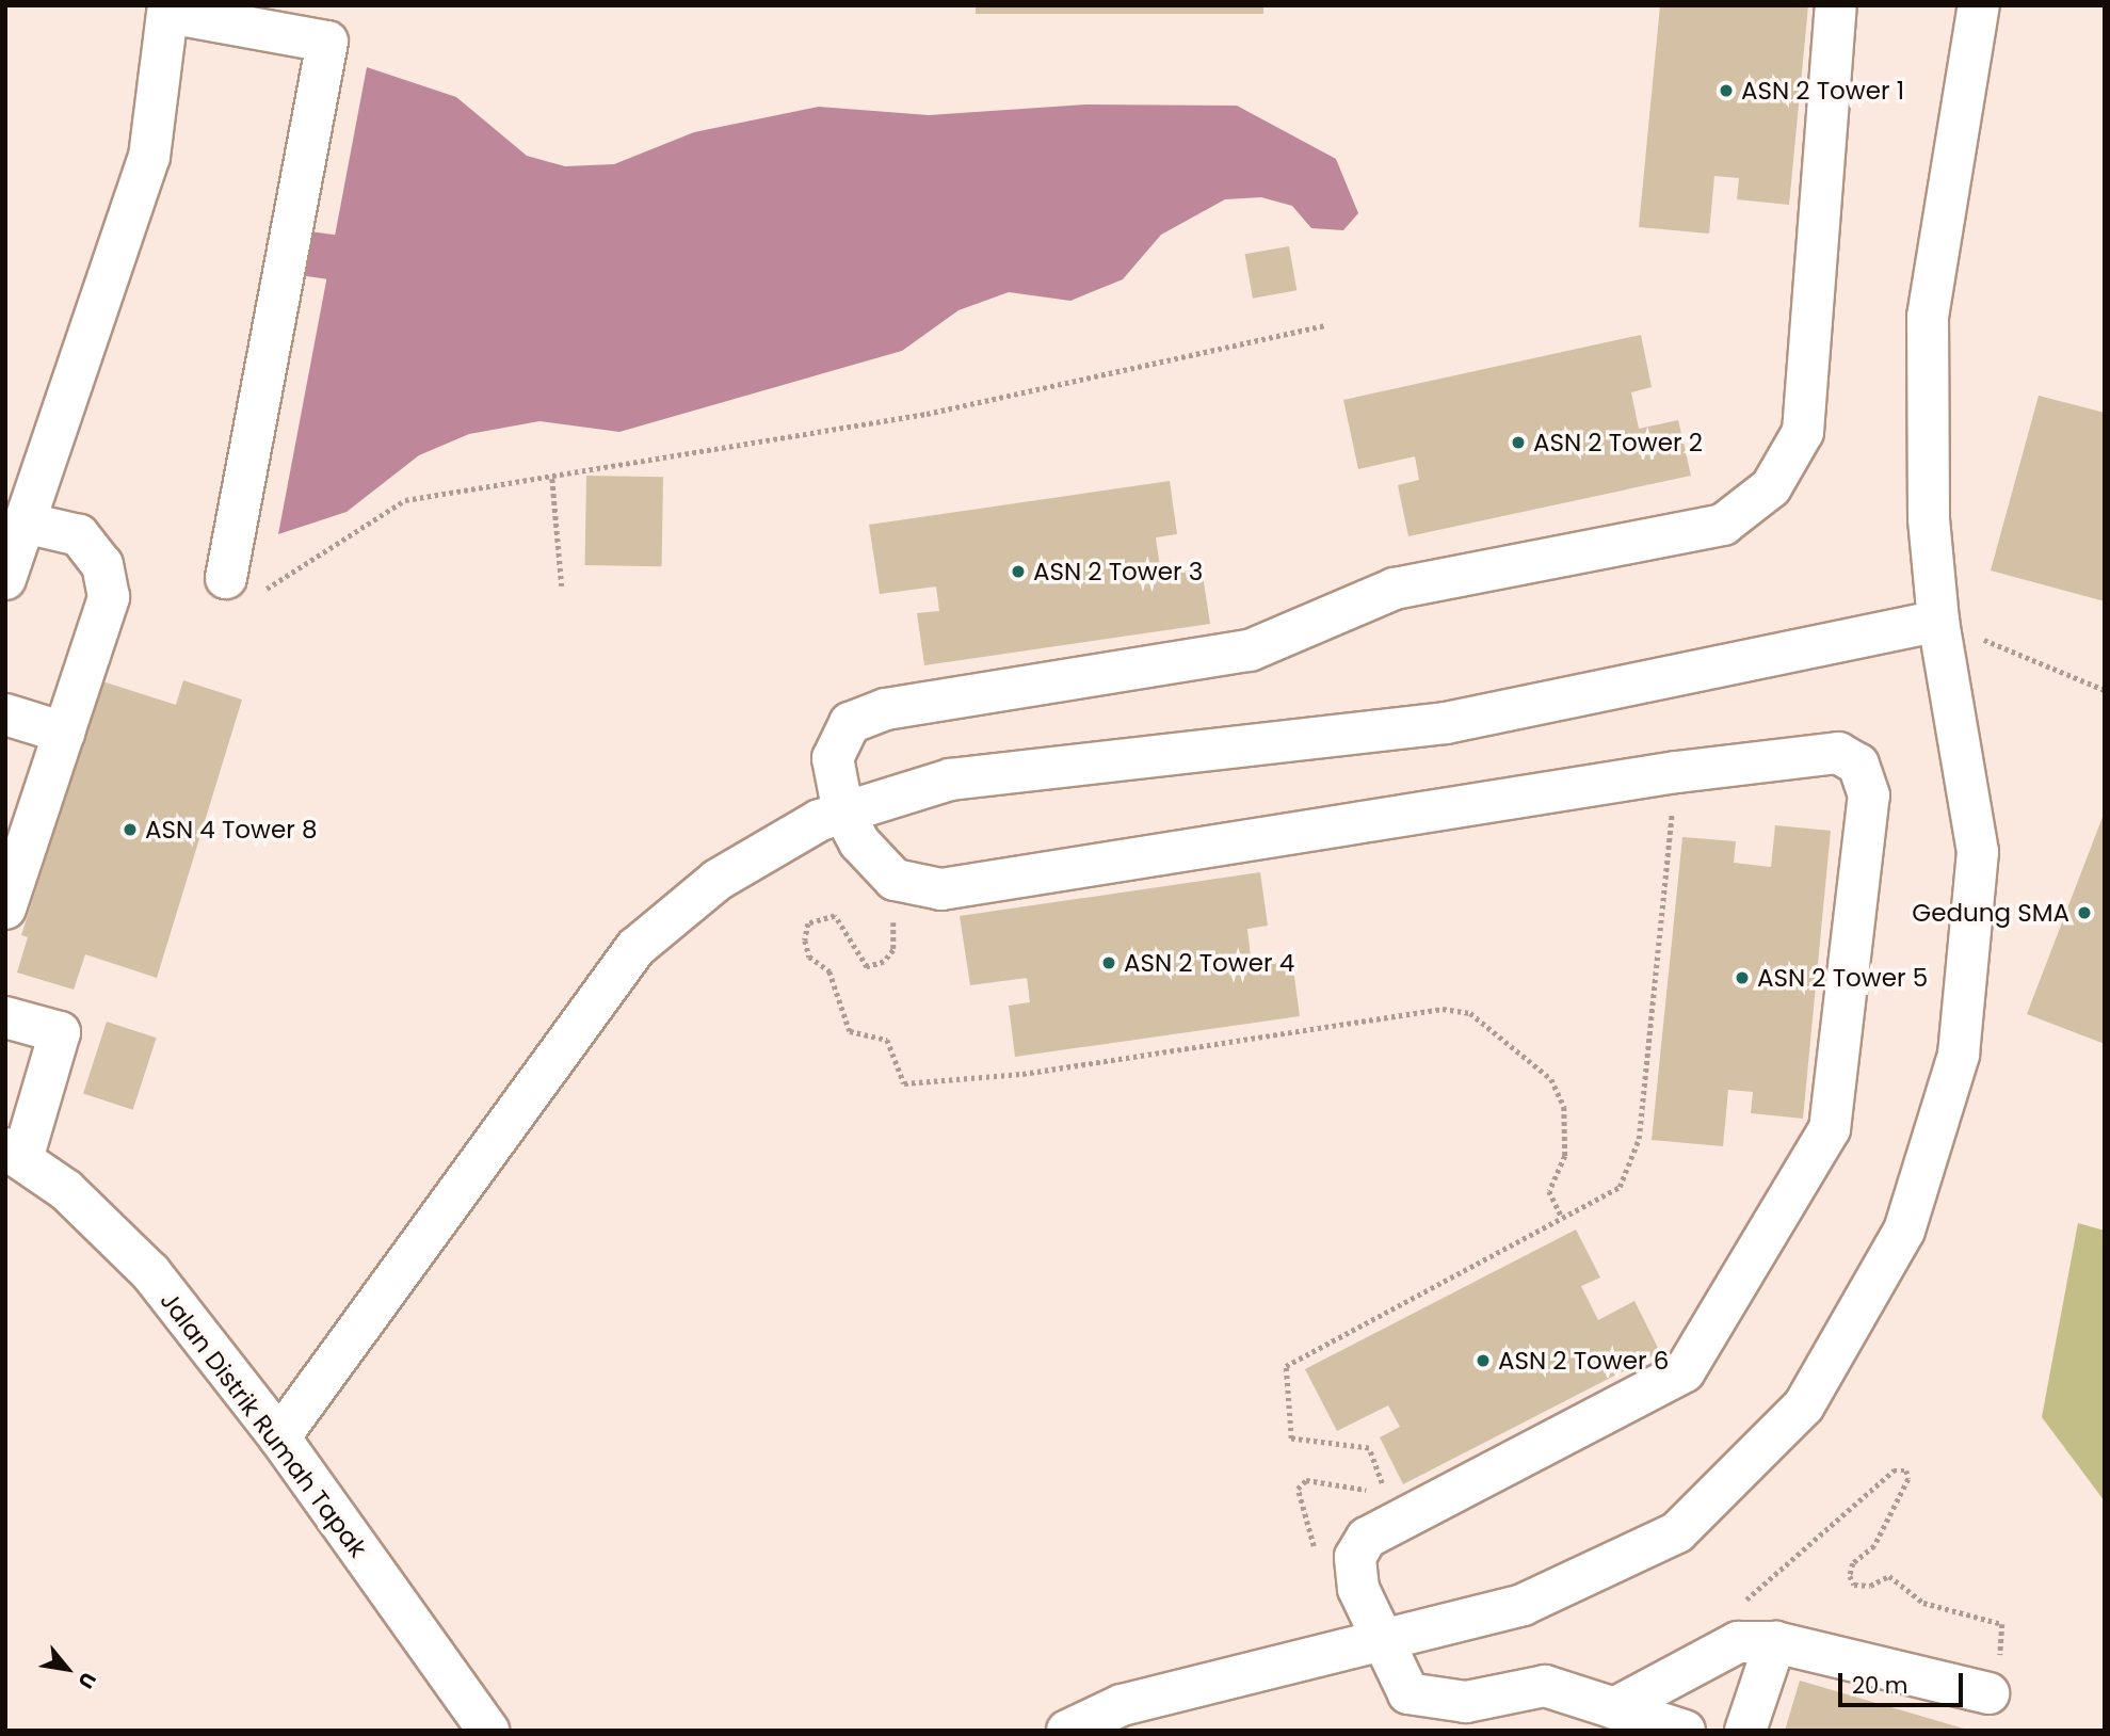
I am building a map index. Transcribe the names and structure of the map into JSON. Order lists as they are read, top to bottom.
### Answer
{
  "streets": {
    "street": ["Jalan Distrik Rumah Tapak"]
  },
  "places": [
    "ASN 2 Tower 1",
    "ASN 2 Tower 2",
    "ASN 2 Tower 3",
    "ASN 4 Tower 8",
    "Gedung SMA",
    "ASN 2 Tower 4",
    "ASN 2 Tower 5",
    "ASN 2 Tower 6"
  ],
  "scale_bar": "20 m",
  "north": "bottom right"
}
